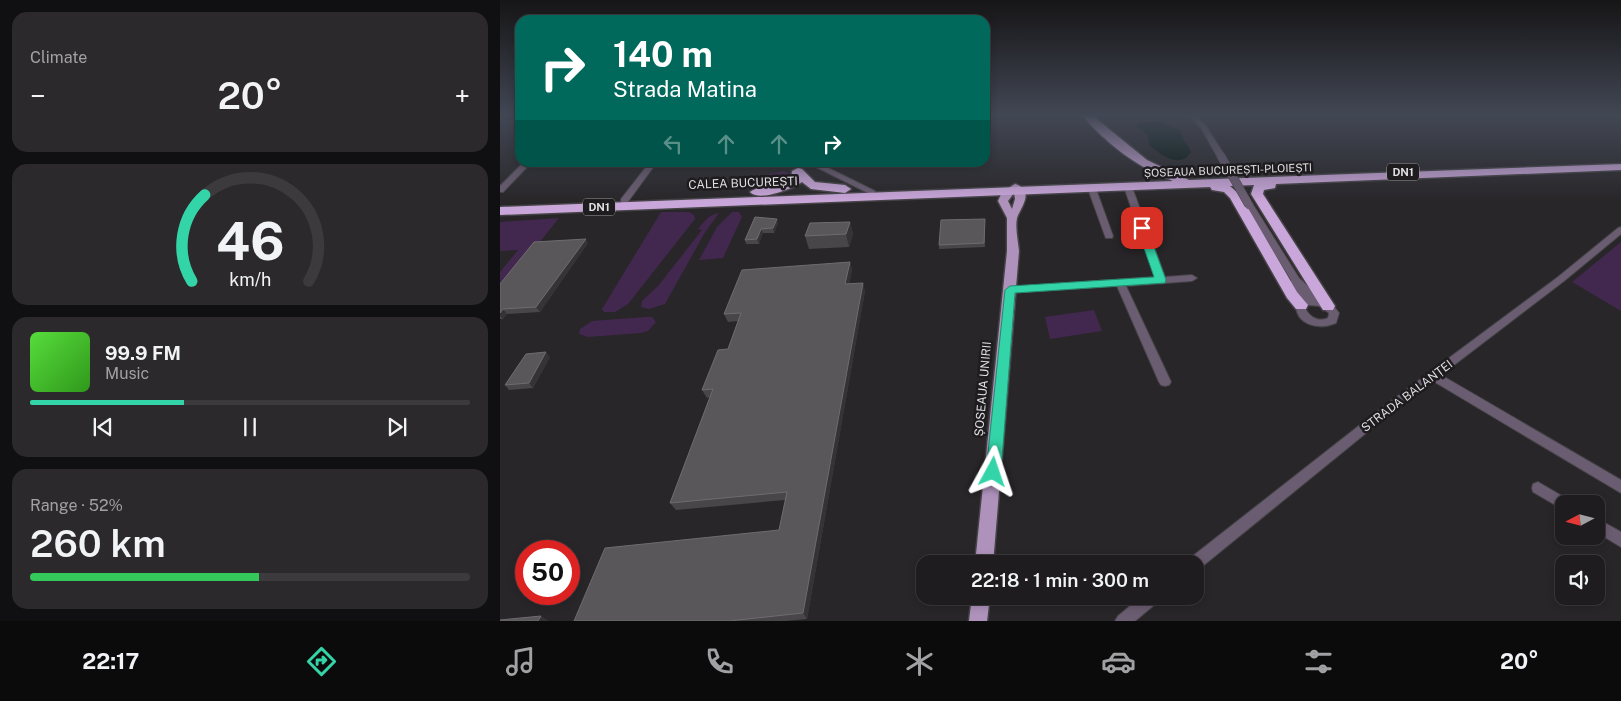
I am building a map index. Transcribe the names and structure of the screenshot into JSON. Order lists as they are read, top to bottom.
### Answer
{
  "streets": {
    "highway": ["ȘOSEAUA BUCUREȘTI-PLOIEȘTI", "DN1", "CALEA BUCUREȘTI"],
    "main road": ["ȘOSEAUA UNIRII"],
    "street": ["STRADA BALANȚEI"]
  },
  "crossings": [
    ["ȘOSEAUA BUCUREȘTI-PLOIEȘTI", "DN1"],
    ["ȘOSEAUA BUCUREȘTI-PLOIEȘTI", "CALEA BUCUREȘTI"],
    ["ȘOSEAUA BUCUREȘTI-PLOIEȘTI", "ȘOSEAUA UNIRII"],
    ["DN1", "CALEA BUCUREȘTI"]
  ],
  "north": "left",
  "page": {
    "tile": [
      "Climate",
      ["Range · 52%", "260 km"]
    ],
    "turn": ["140 m", "Strada Matina"],
    "heat": ["−", "20°", "+"],
    "song": ["99.9 FM", "Music"],
    "limit": "50",
    "trip": "22:18 · 1 min · 300 m",
    "tabs": ["22:17", "20°"],
    "gauge": ["46", "km/h"]
  }
}
